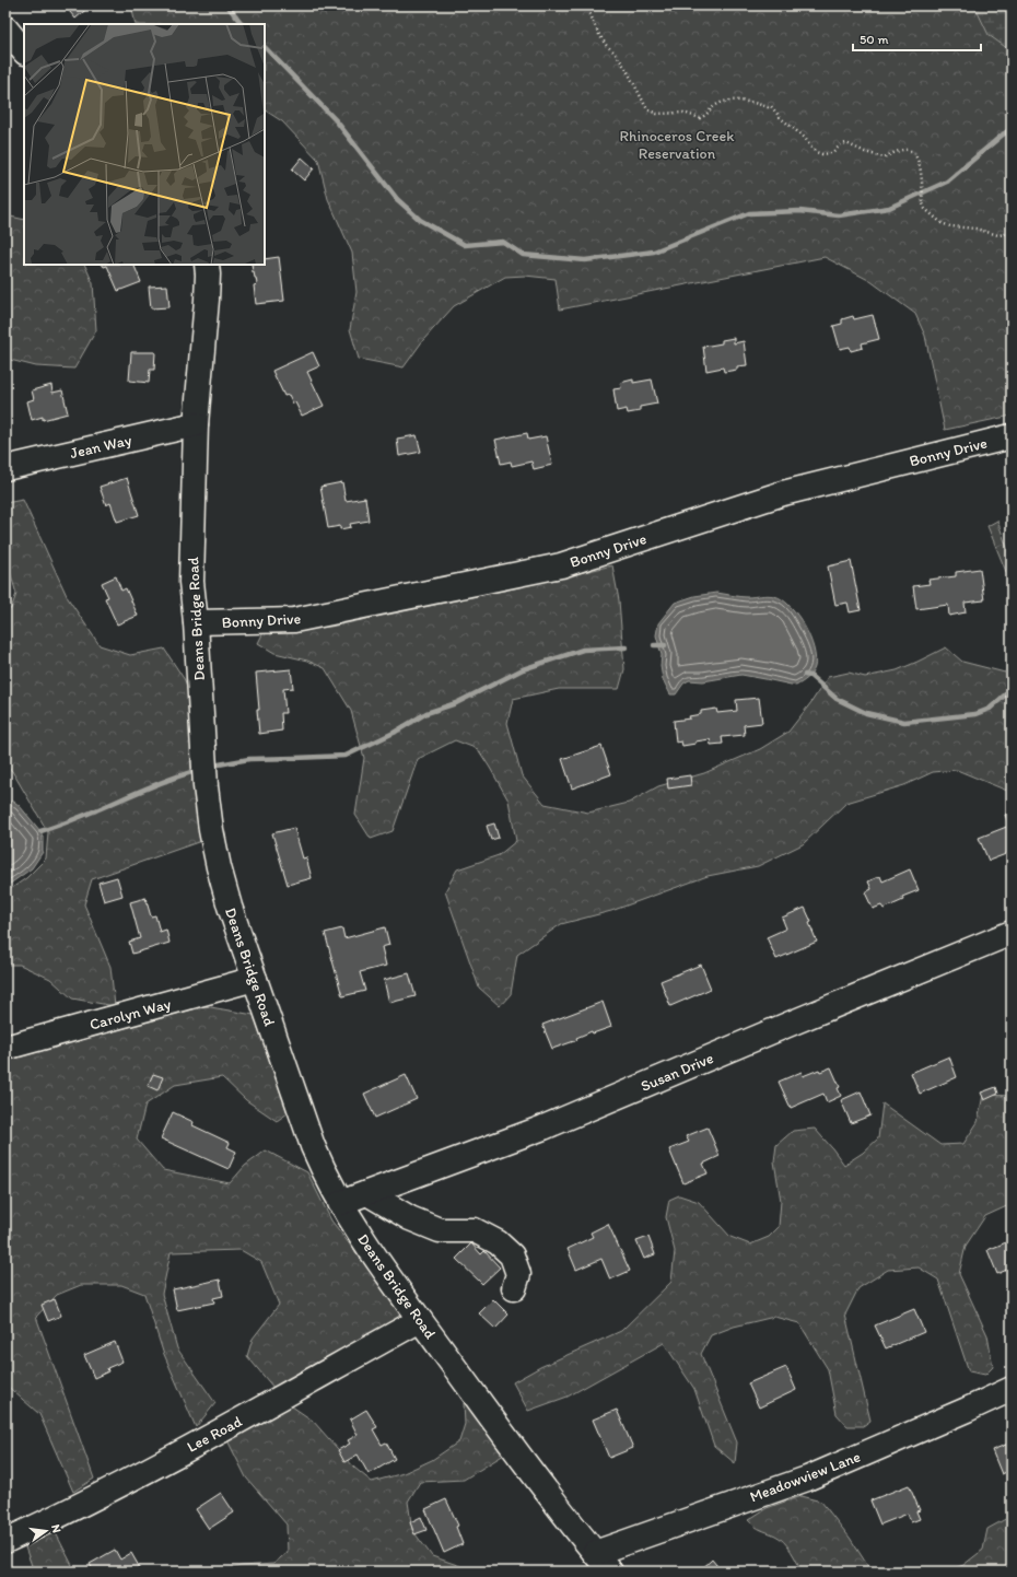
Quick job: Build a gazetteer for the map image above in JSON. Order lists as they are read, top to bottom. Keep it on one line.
{"streets":{"street":["Jean Way","Bonny Drive","Deans Bridge Road","Carolyn Way","Susan Drive","Lee Road","Meadowview Lane"]},"crossings":[["Jean Way","Deans Bridge Road"],["Bonny Drive","Deans Bridge Road"],["Deans Bridge Road","Carolyn Way"],["Deans Bridge Road","Susan Drive"],["Deans Bridge Road","Lee Road"],["Deans Bridge Road","Meadowview Lane"]],"parks":["Rhinoceros Creek Reservation"],"scale_bar":"50 m","north":"right"}
